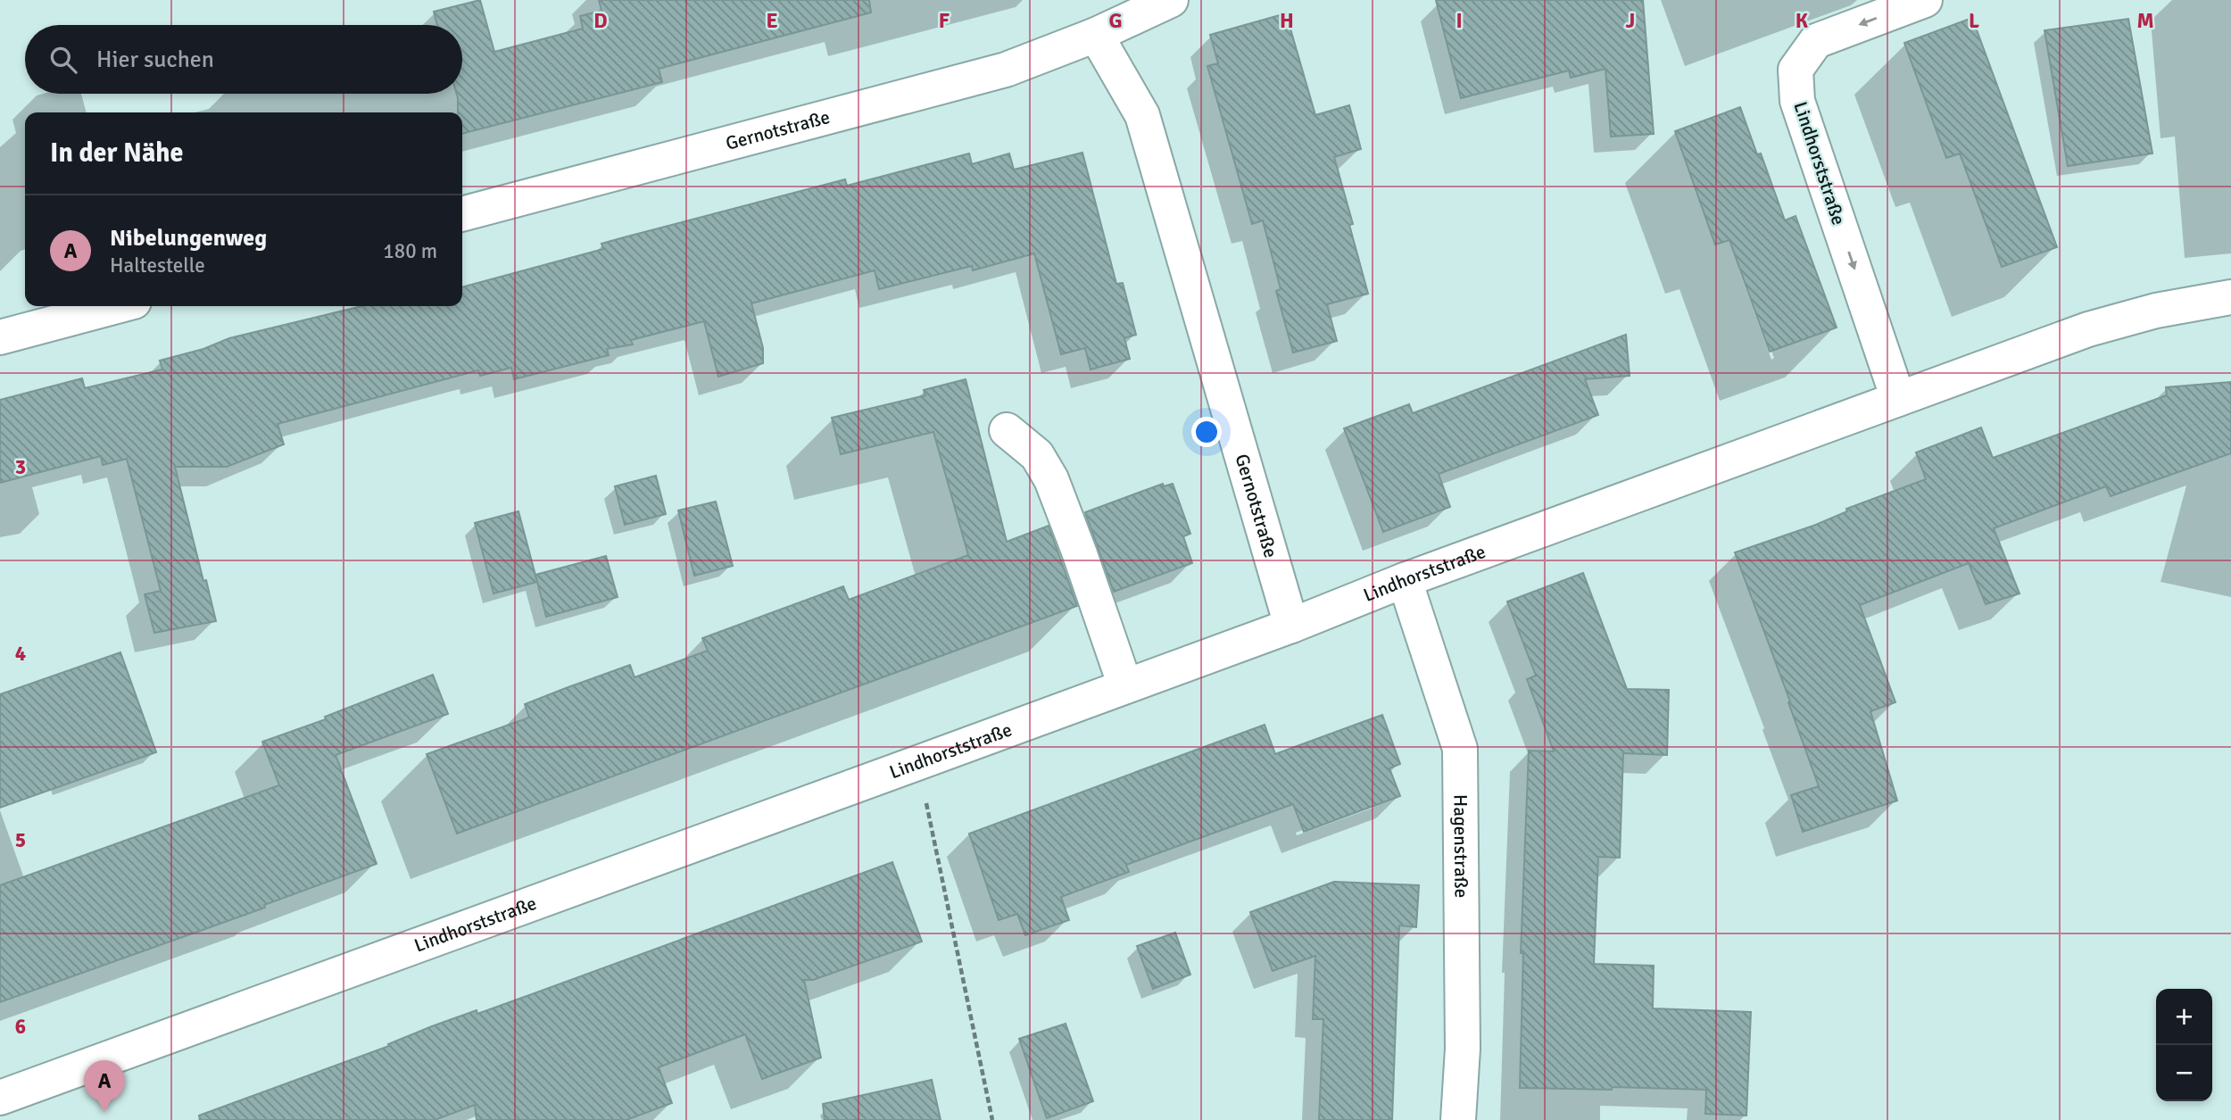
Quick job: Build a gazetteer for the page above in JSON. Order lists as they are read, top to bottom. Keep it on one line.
{"streets":{"street":["Gernotstraße","Lindhorststraße","Hagenstraße"]},"crossings":[["Gernotstraße","Lindhorststraße"],["Lindhorststraße","Hagenstraße"]],"page":{"search":"Hier suchen","heading":"In der Nähe","list":[{"mark":"A","name":"Nibelungenweg","note":"Haltestelle","value":"180 m"}],"map_buttons":["+","−"],"pins":"A"},"grid":{"columns":["D","E","F","G","H","I","J","K","L","M"],"rows":["3","4","5","6"]}}
